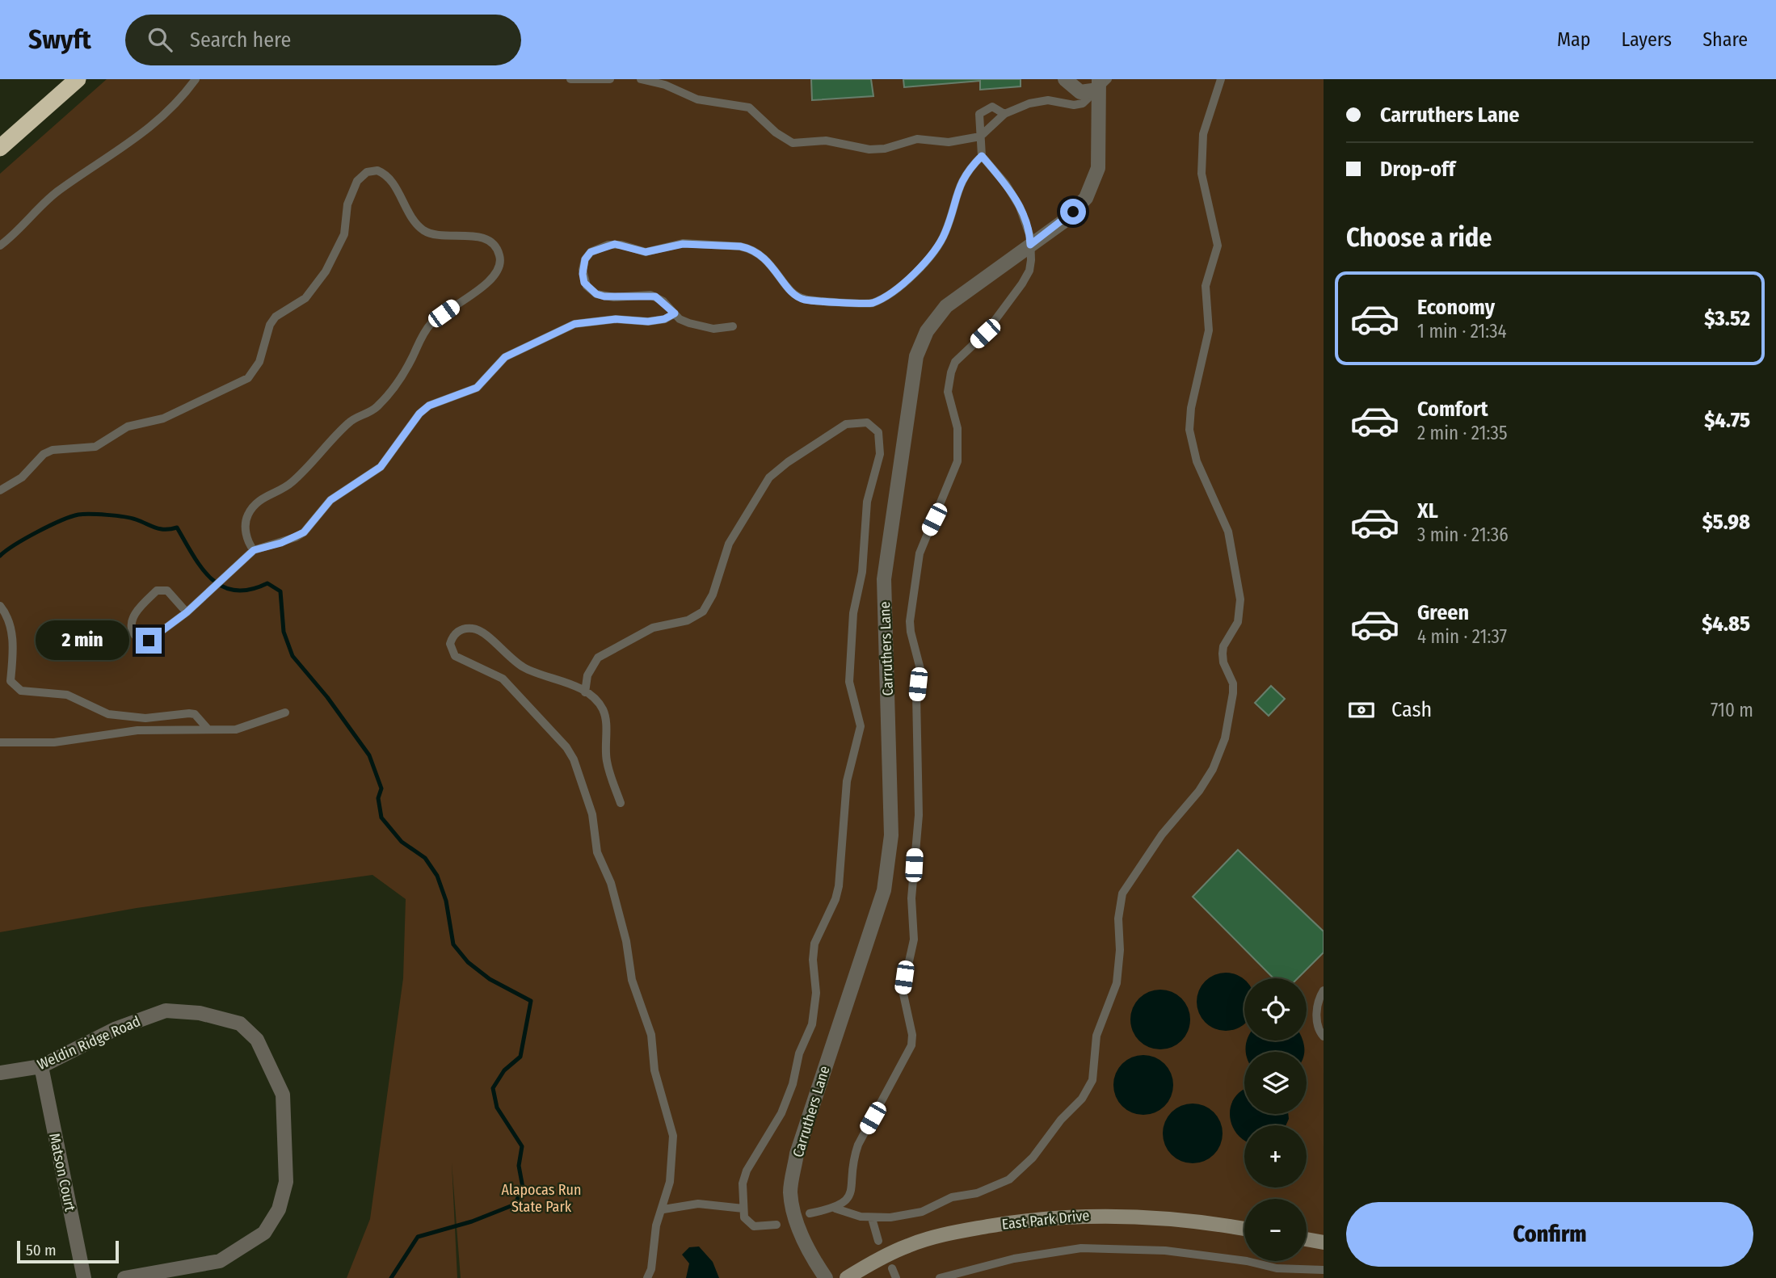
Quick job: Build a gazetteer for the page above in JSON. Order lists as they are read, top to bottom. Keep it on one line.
{"streets":{"street":["Carruthers Lane","Weldin Ridge Road","Matson Court","East Park Drive"]},"crossings":[["Weldin Ridge Road","Matson Court"]],"parks":["Alapocas Run State Park"],"scale_bar":"50 m","page":{"header":"Swyft","search":"Search here","nav":["Map","Layers","Share"],"banner":["Carruthers Lane","Drop-off"],"heading":"Choose a ride","list":[{"name":"Economy","note":"1 min · 21:34","value":"$3.52"},{"name":"Comfort","note":"2 min · 21:35","value":"$4.75"},{"name":"XL","note":"3 min · 21:36","value":"$5.98"},{"name":"Green","note":"4 min · 21:37","value":"$4.85"}],"bubble":"2 min","pay":["Cash","710 m"],"map_buttons":["+","−"],"buttons":"Confirm","scale":"50 m"}}
